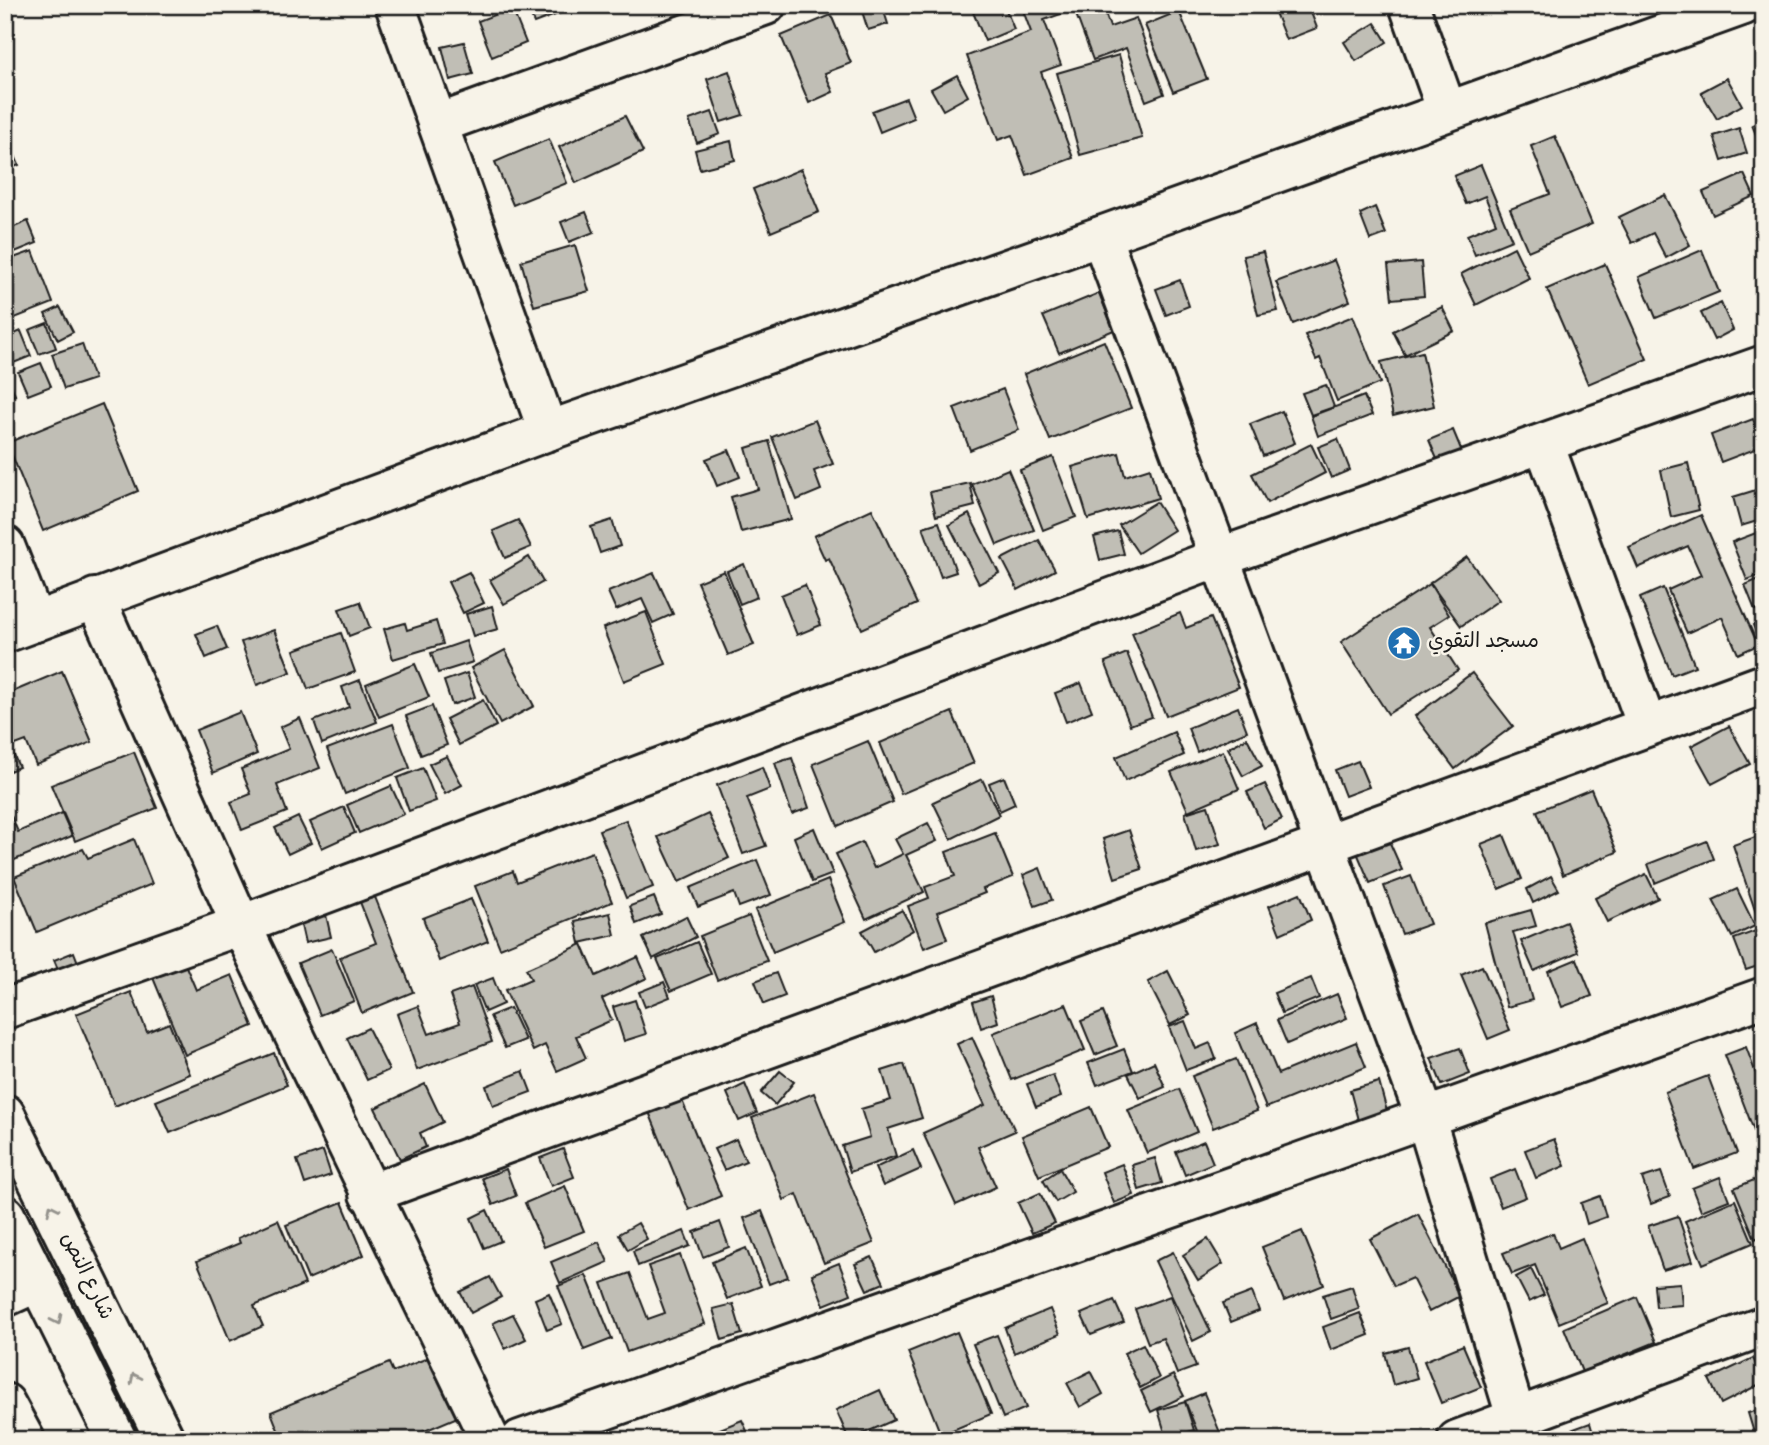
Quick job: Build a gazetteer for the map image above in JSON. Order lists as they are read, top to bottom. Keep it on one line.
{"streets":{"street":["شارع النص"]},"places":{"temple":["مسجد التقوي"]}}
